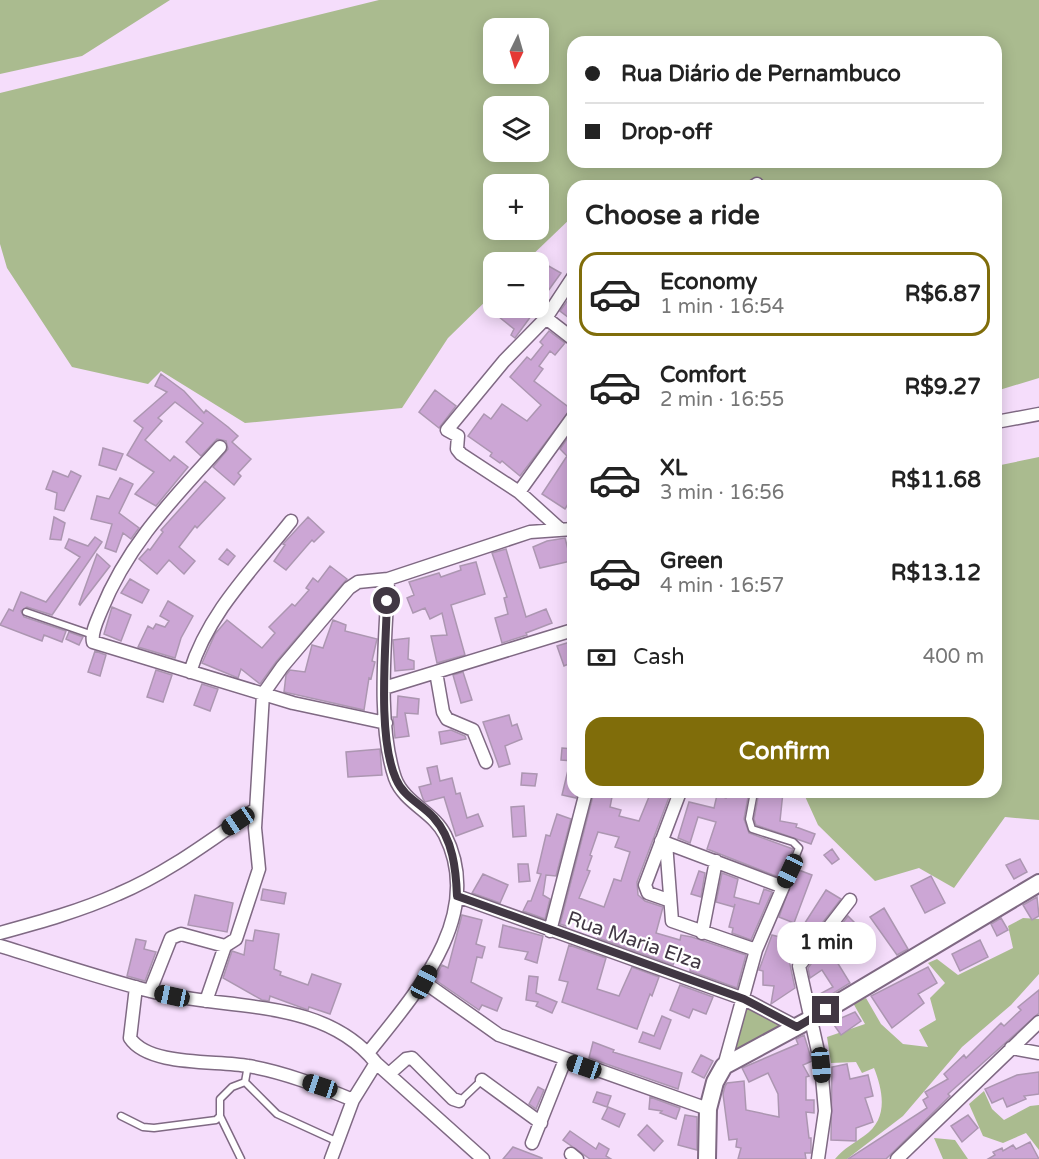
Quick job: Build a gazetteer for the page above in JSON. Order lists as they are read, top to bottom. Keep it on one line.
{"streets":{"street":["Rua Maria Elza"]},"north":"bottom","page":{"map_buttons":["+","−"],"banner":["Rua Diário de Pernambuco","Drop-off"],"heading":"Choose a ride","list":[{"name":"Economy","note":"1 min · 16:54","value":"R$6.87"},{"name":"Comfort","note":"2 min · 16:55","value":"R$9.27"},{"name":"XL","note":"3 min · 16:56","value":"R$11.68"},{"name":"Green","note":"4 min · 16:57","value":"R$13.12"}],"pay":["Cash","400 m"],"buttons":"Confirm","bubble":"1 min"}}
